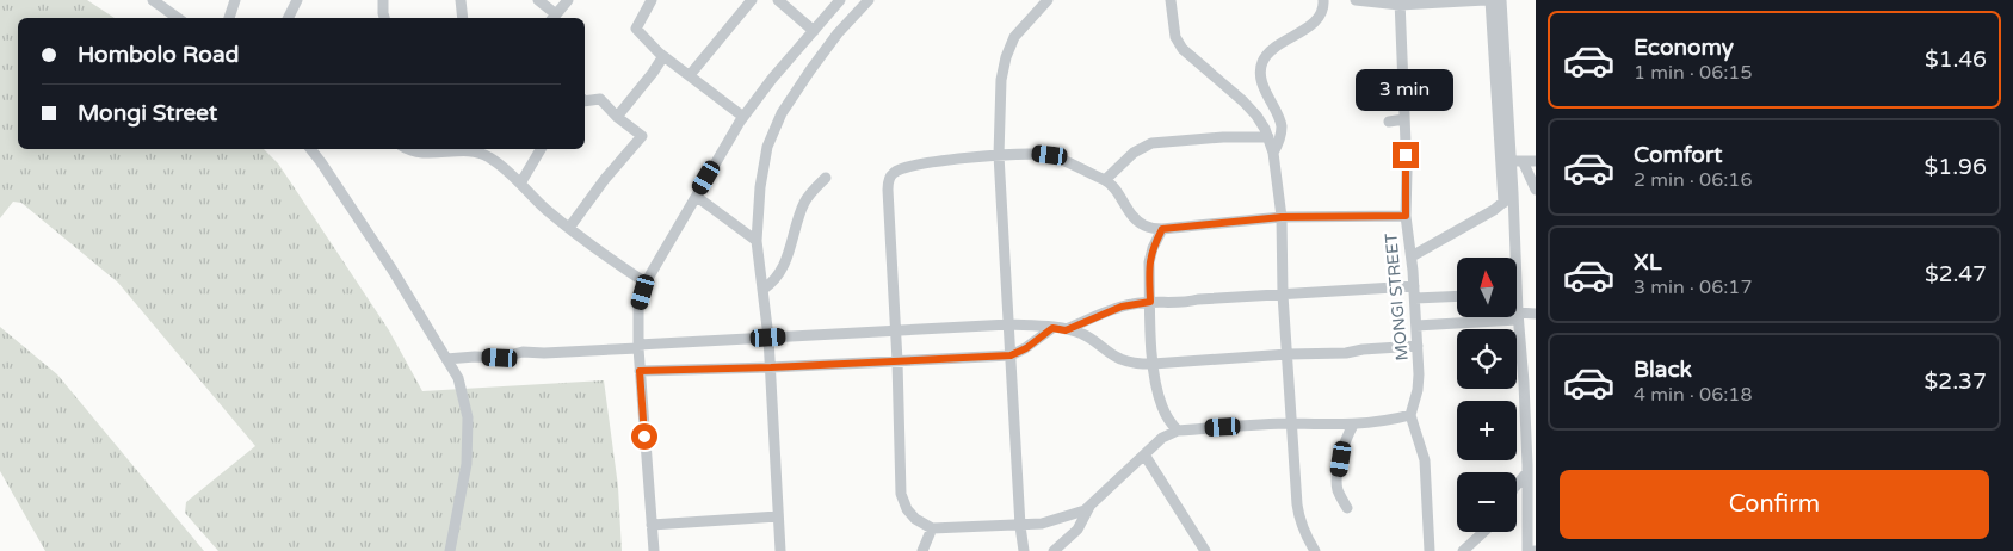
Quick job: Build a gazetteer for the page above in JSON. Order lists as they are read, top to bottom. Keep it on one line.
{"streets":{"street":["MONGI STREET"]},"north":"top","page":{"list":[{"name":"Economy","note":"1 min · 06:15","value":"$1.46"},{"name":"Comfort","note":"2 min · 06:16","value":"$1.96"},{"name":"XL","note":"3 min · 06:17","value":"$2.47"},{"name":"Black","note":"4 min · 06:18","value":"$2.37"}],"banner":["Hombolo Road","Mongi Street"],"bubble":"3 min","map_buttons":["+","−"],"buttons":"Confirm"}}
